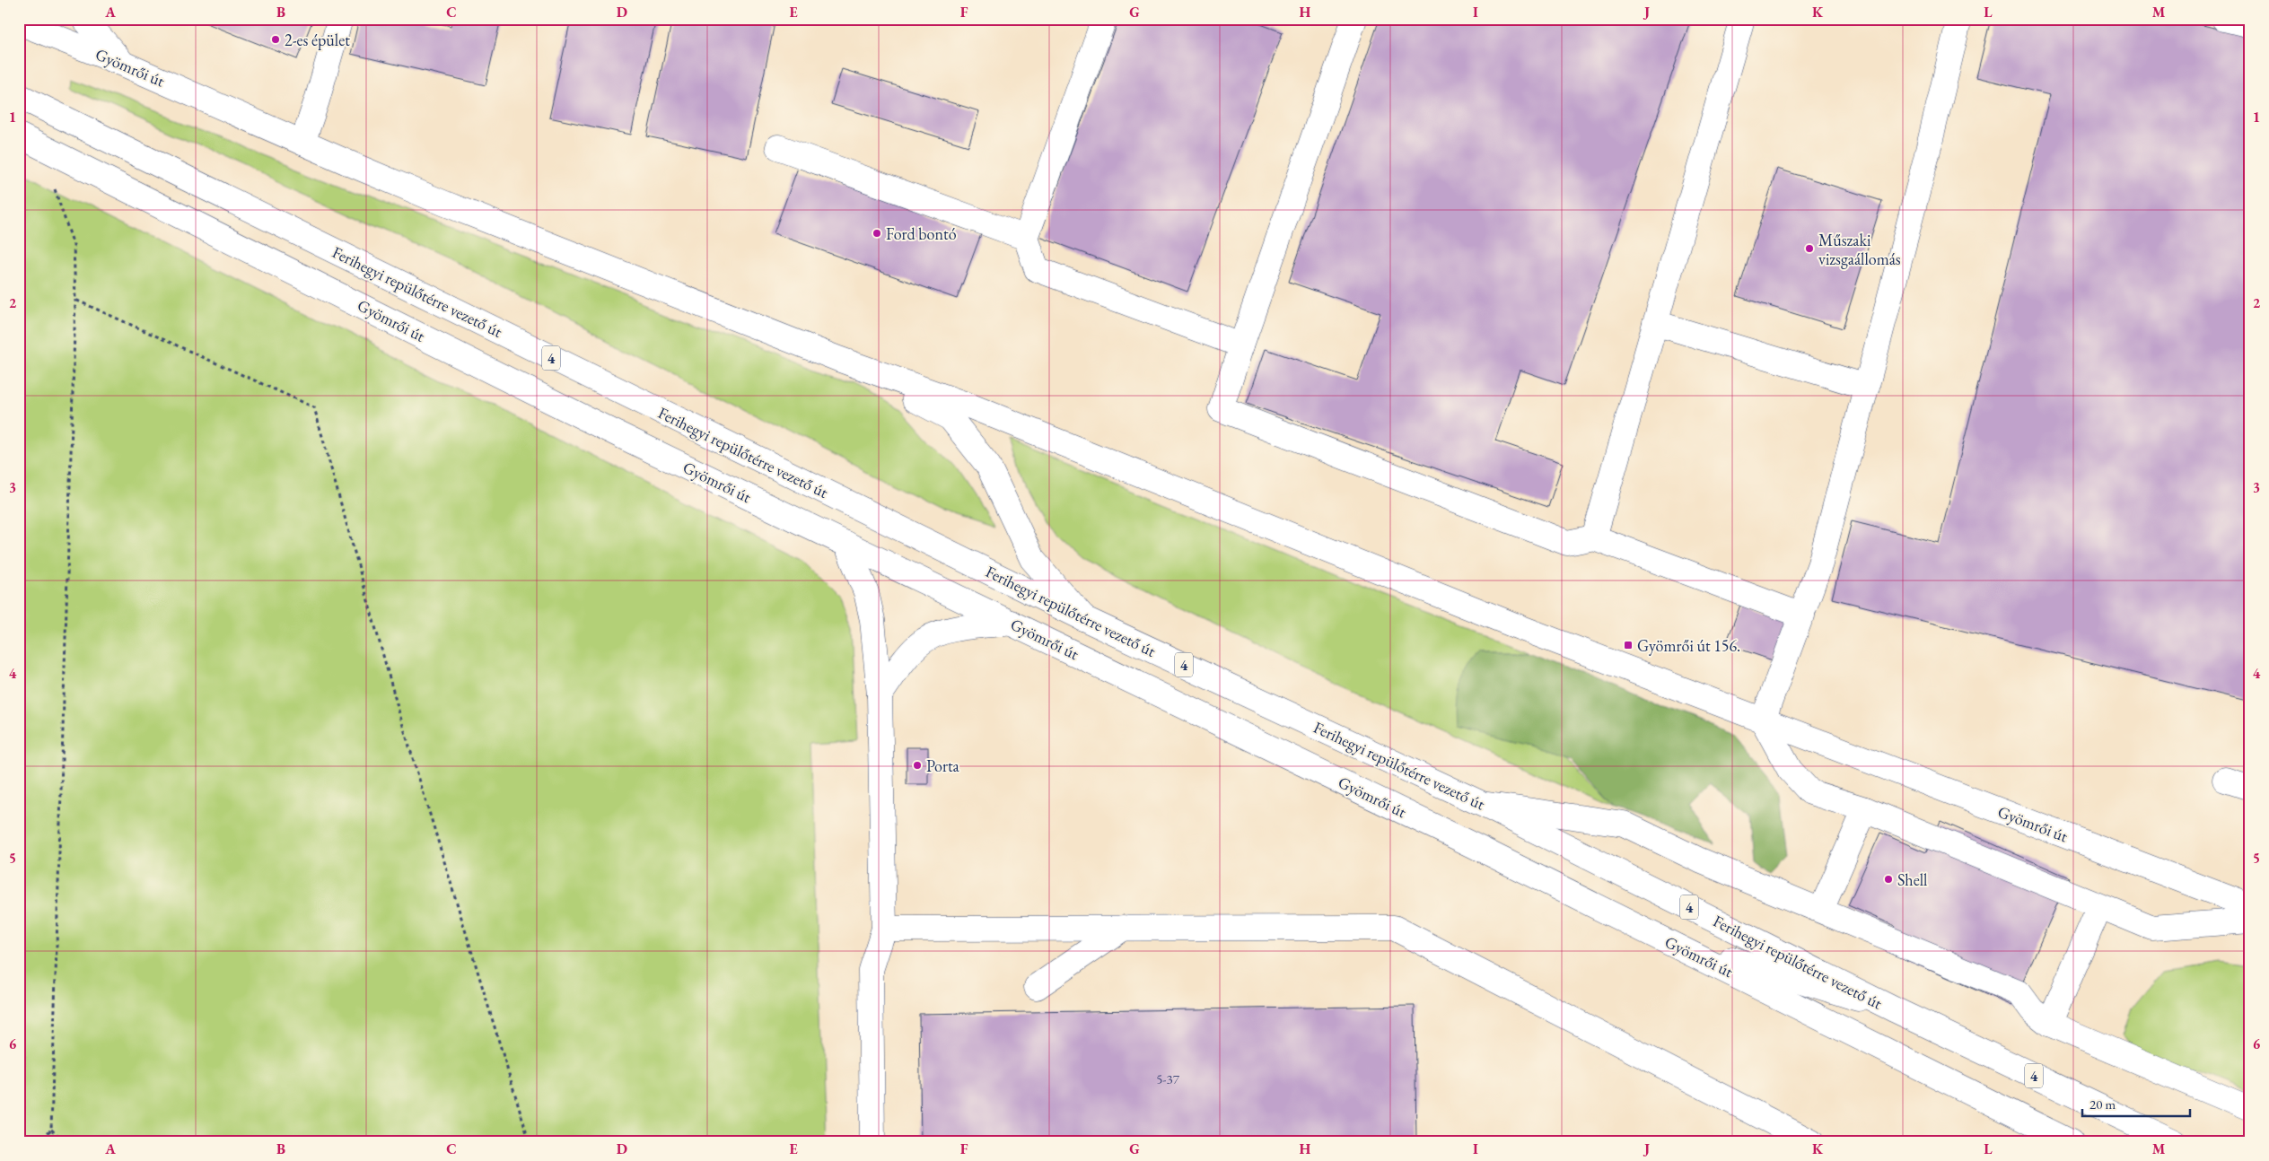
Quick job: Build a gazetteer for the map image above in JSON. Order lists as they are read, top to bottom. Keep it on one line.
{"streets":{"street":["Gyömrői út","Ferihegyi repülőtérre vezető út","4"]},"crossings":[["Gyömrői út","Ferihegyi repülőtérre vezető út"]],"places":{"other":["2-es épület","Ford bontó","Műszaki vizsgaállomás","Porta","Shell"],"transit":["Gyömrői út 156."]},"house_numbers":["5-37"],"scale_bar":"20 m","grid":{"columns":["A","B","C","D","E","F","G","H","I","J","K","L","M"],"rows":["1","2","3","4","5","6"]}}
